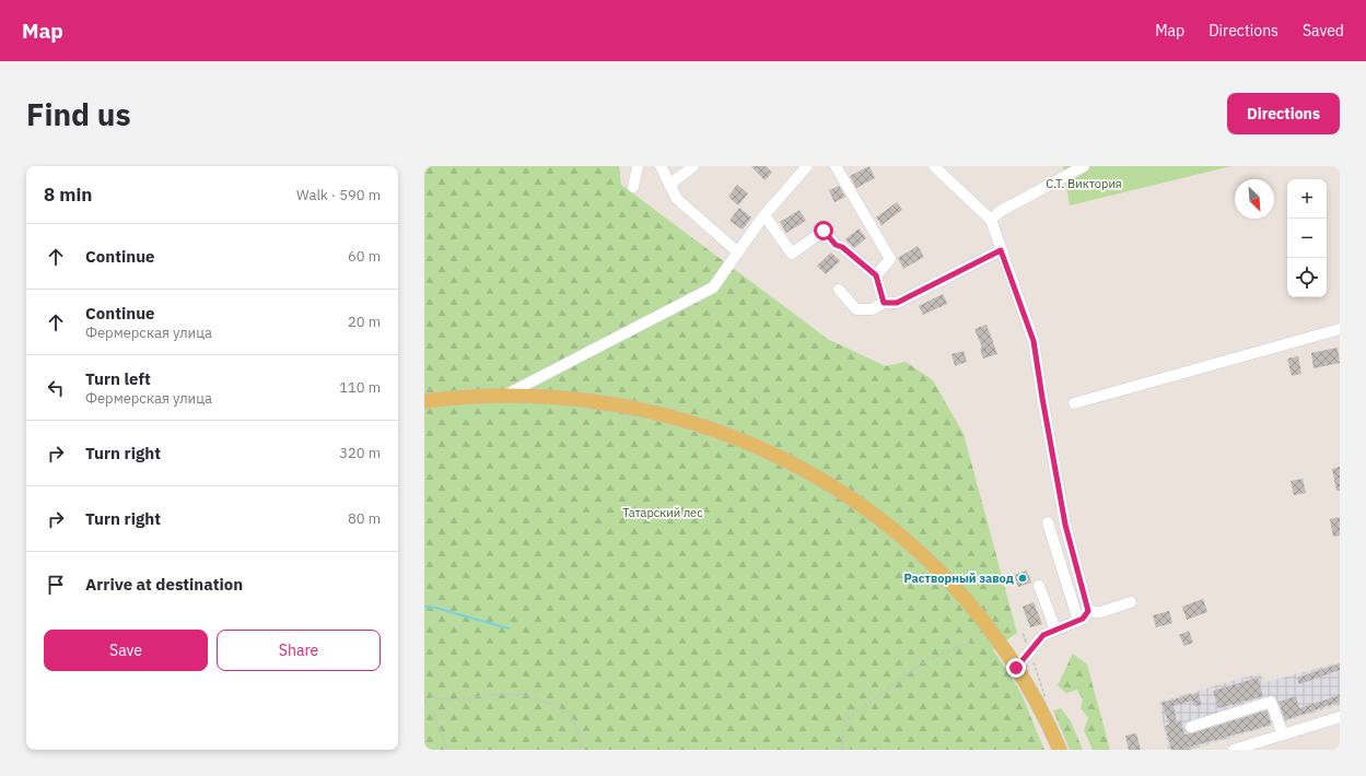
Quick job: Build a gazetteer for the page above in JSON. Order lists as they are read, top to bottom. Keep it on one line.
{"parks":["С.Т. Виктория","Татарский лес"],"places":["Растворный завод"],"north":"bottom right","page":{"header":"Map","nav":["Map","Directions","Saved"],"buttons":["Directions",["Save","Share"]],"title":"Find us","heading":["8 min","Walk · 590 m"],"map_buttons":["+","−"],"list":[["Continue","60 m"],["Continue","Фермерская улица","20 m"],["Turn left","Фермерская улица","110 m"],["Turn right","320 m"],["Turn right","80 m"],"Arrive at destination"]}}
